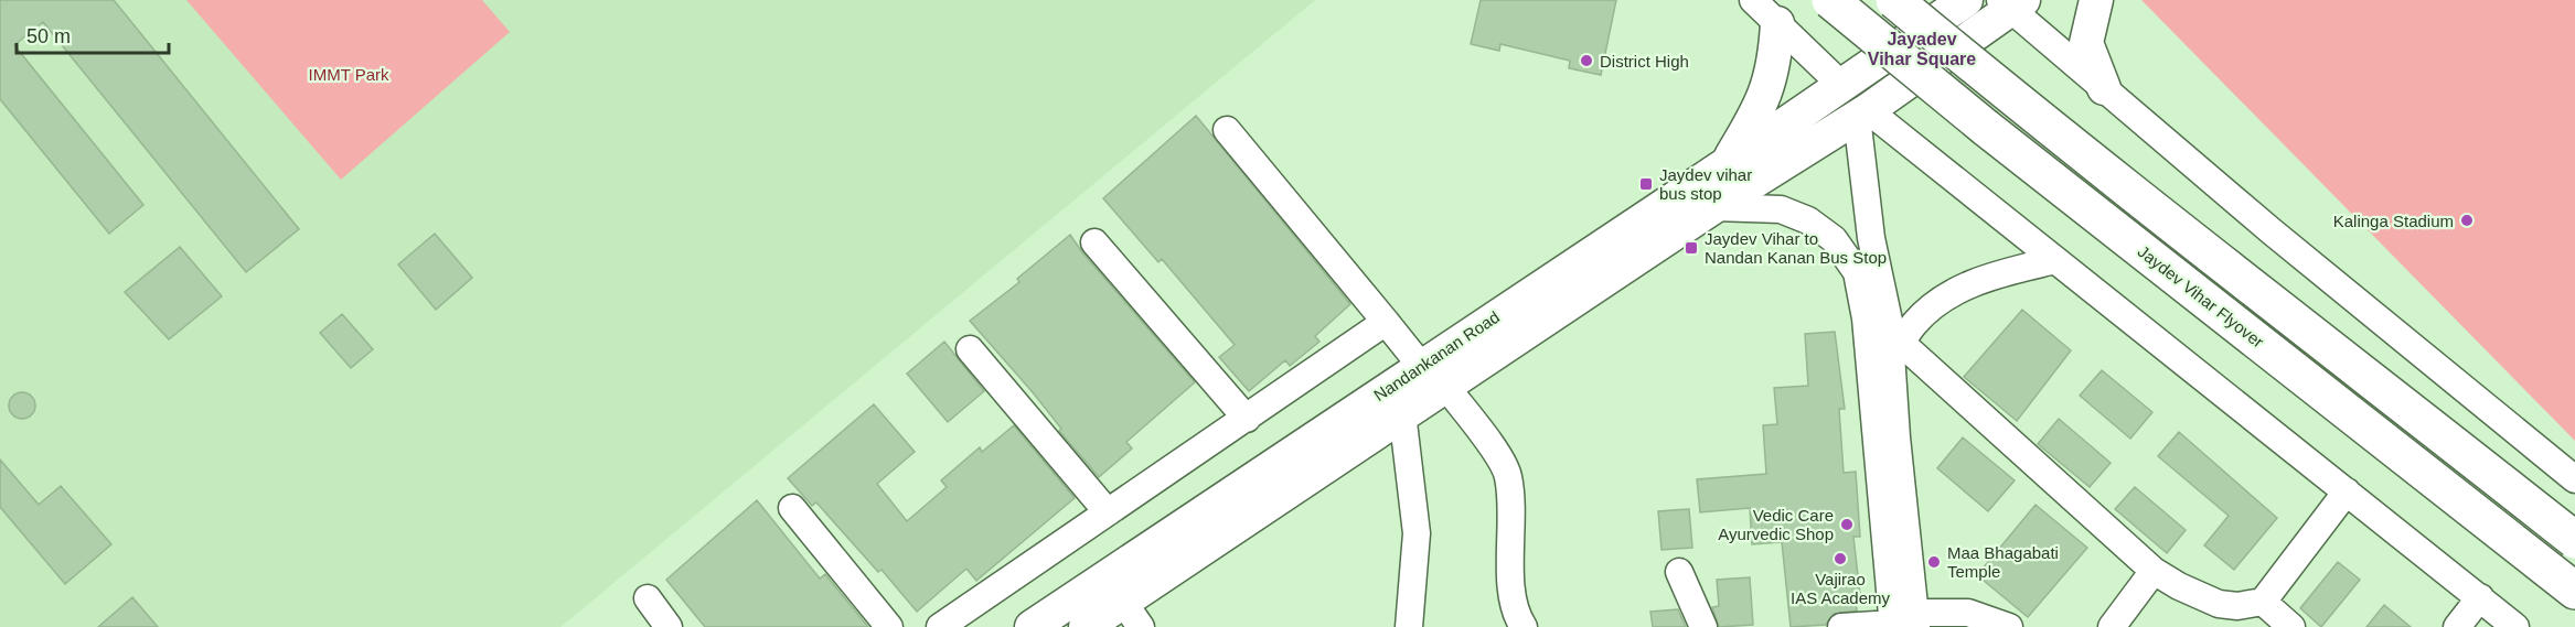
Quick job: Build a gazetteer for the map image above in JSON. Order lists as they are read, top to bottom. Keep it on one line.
{"streets":{"highway":["Jaydev Vihar Flyover"],"main road":["Nandankanan Road"]},"districts":["Jayadev Vihar Square"],"parks":["IMMT Park"],"places":{"other":["District High","Kalinga Stadium","Vedic Care Ayurvedic Shop","Vajirao IAS Academy","Maa Bhagabati Temple"],"transit":["Jaydev vihar bus stop","Jaydev Vihar to Nandan Kanan Bus Stop"]},"scale_bar":"50 m"}
